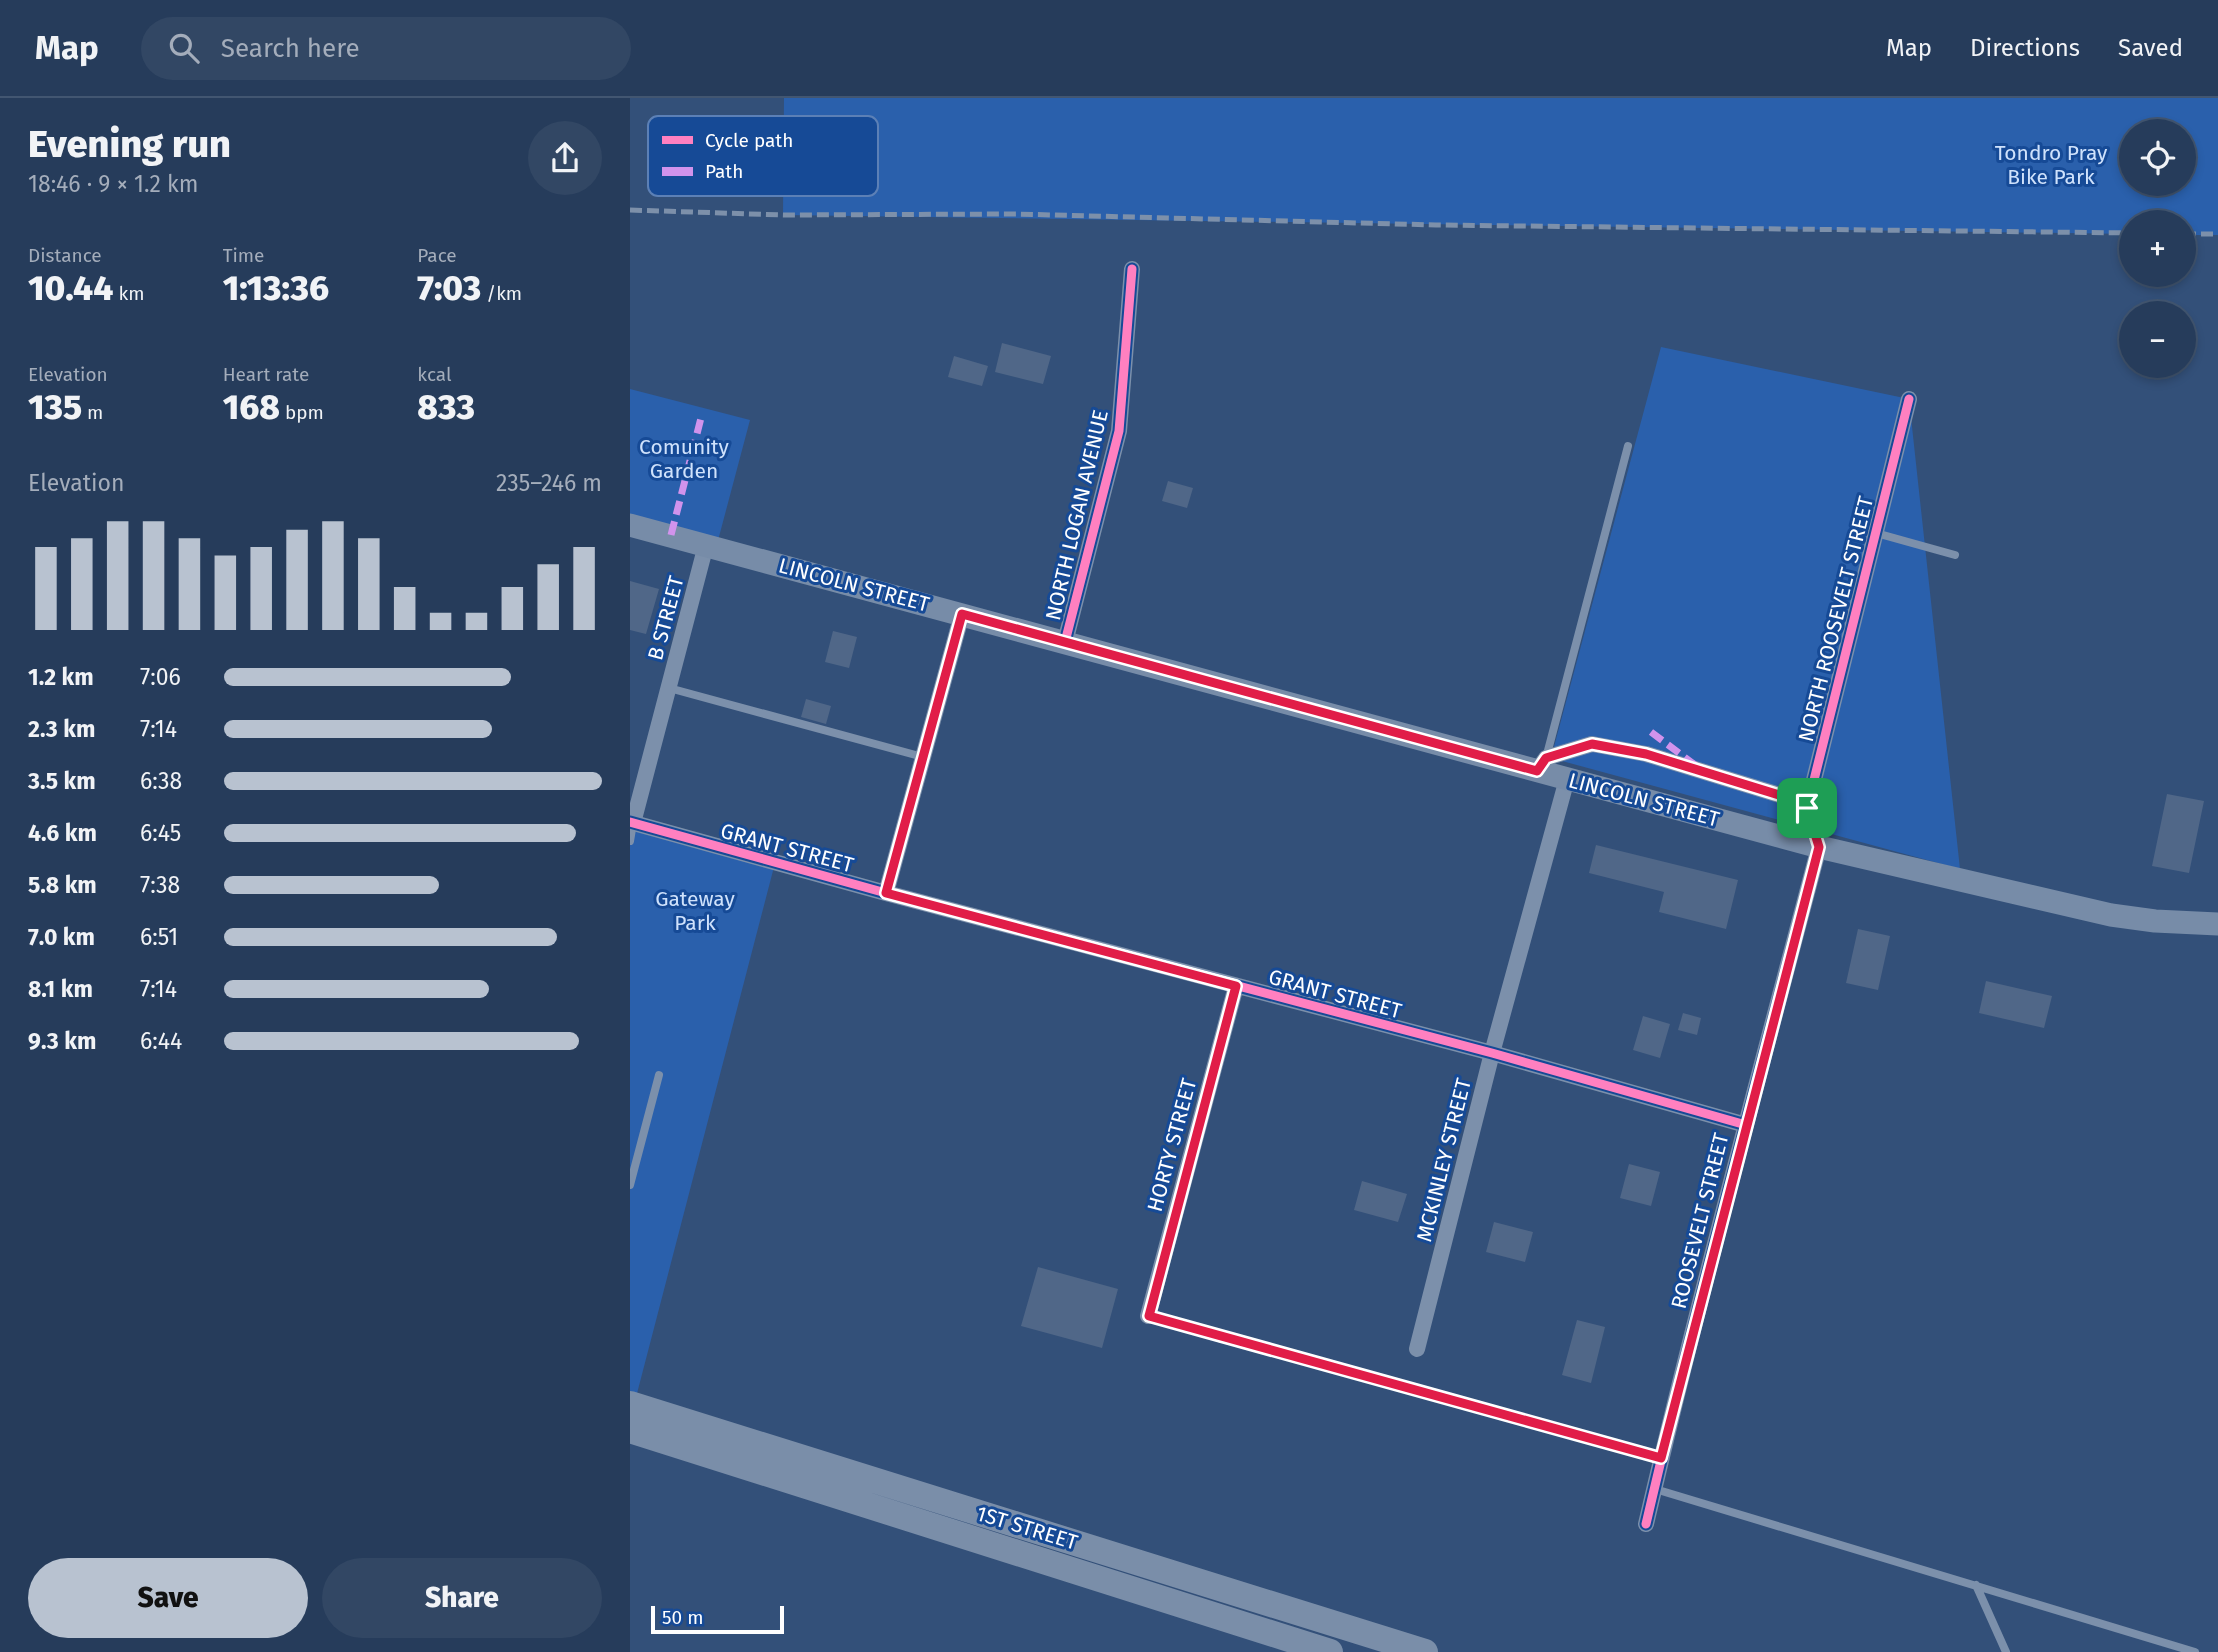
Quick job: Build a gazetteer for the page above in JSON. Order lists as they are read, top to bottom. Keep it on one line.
{"streets":{"main road":["LINCOLN STREET","1ST STREET"],"street":["NORTH LOGAN AVENUE","B STREET","NORTH ROOSEVELT STREET","GRANT STREET","HORTY STREET","MCKINLEY STREET","ROOSEVELT STREET"]},"crossings":[["NORTH LOGAN AVENUE","LINCOLN STREET"],["LINCOLN STREET","B STREET"],["LINCOLN STREET","MCKINLEY STREET"],["LINCOLN STREET","ROOSEVELT STREET"],["B STREET","GRANT STREET"],["GRANT STREET","HORTY STREET"],["GRANT STREET","MCKINLEY STREET"],["GRANT STREET","ROOSEVELT STREET"]],"parks":["Tondro Pray Bike Park","Comunity Garden","Gateway Park"],"legend":["Cycle path","Path"],"scale_bar":"50 m","page":{"header":"Map","search":"Search here","nav":["Map","Directions","Saved"],"heading":["Evening run","18:46 · 9 × 1.2 km"],"map_buttons":["+","−"],"stats":[["Distance","10.44 km"],["Time","1:13:36"],["Pace","7:03 /km"],["Elevation","135 m"],["Heart rate","168 bpm"],["kcal","833"]],"chart":["Elevation","235–246 m"],"list":[{"name":"1.2 km","note":"7:06"},{"name":"2.3 km","note":"7:14"},{"name":"3.5 km","note":"6:38"},{"name":"4.6 km","note":"6:45"},{"name":"5.8 km","note":"7:38"},{"name":"7.0 km","note":"6:51"},{"name":"8.1 km","note":"7:14"},{"name":"9.3 km","note":"6:44"}],"buttons":["Save","Share"],"scale":"50 m"}}
